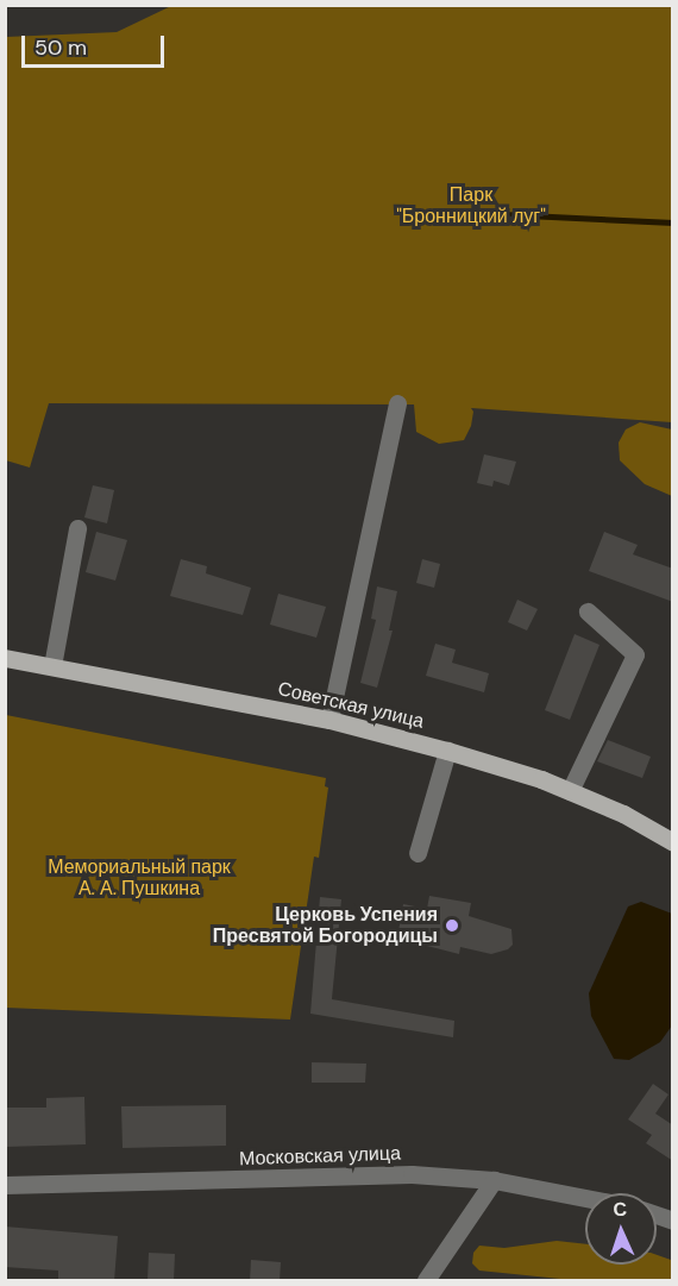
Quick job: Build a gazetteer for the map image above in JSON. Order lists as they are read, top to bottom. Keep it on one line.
{"streets":{"main road":["Советская улица"],"street":["Московская улица"]},"parks":["Парк \"Бронницкий луг\"","Мемориальный парк А. А. Пушкина"],"places":["Церковь Успения Пресвятой Богородицы"],"scale_bar":"50 m","north":"top"}
